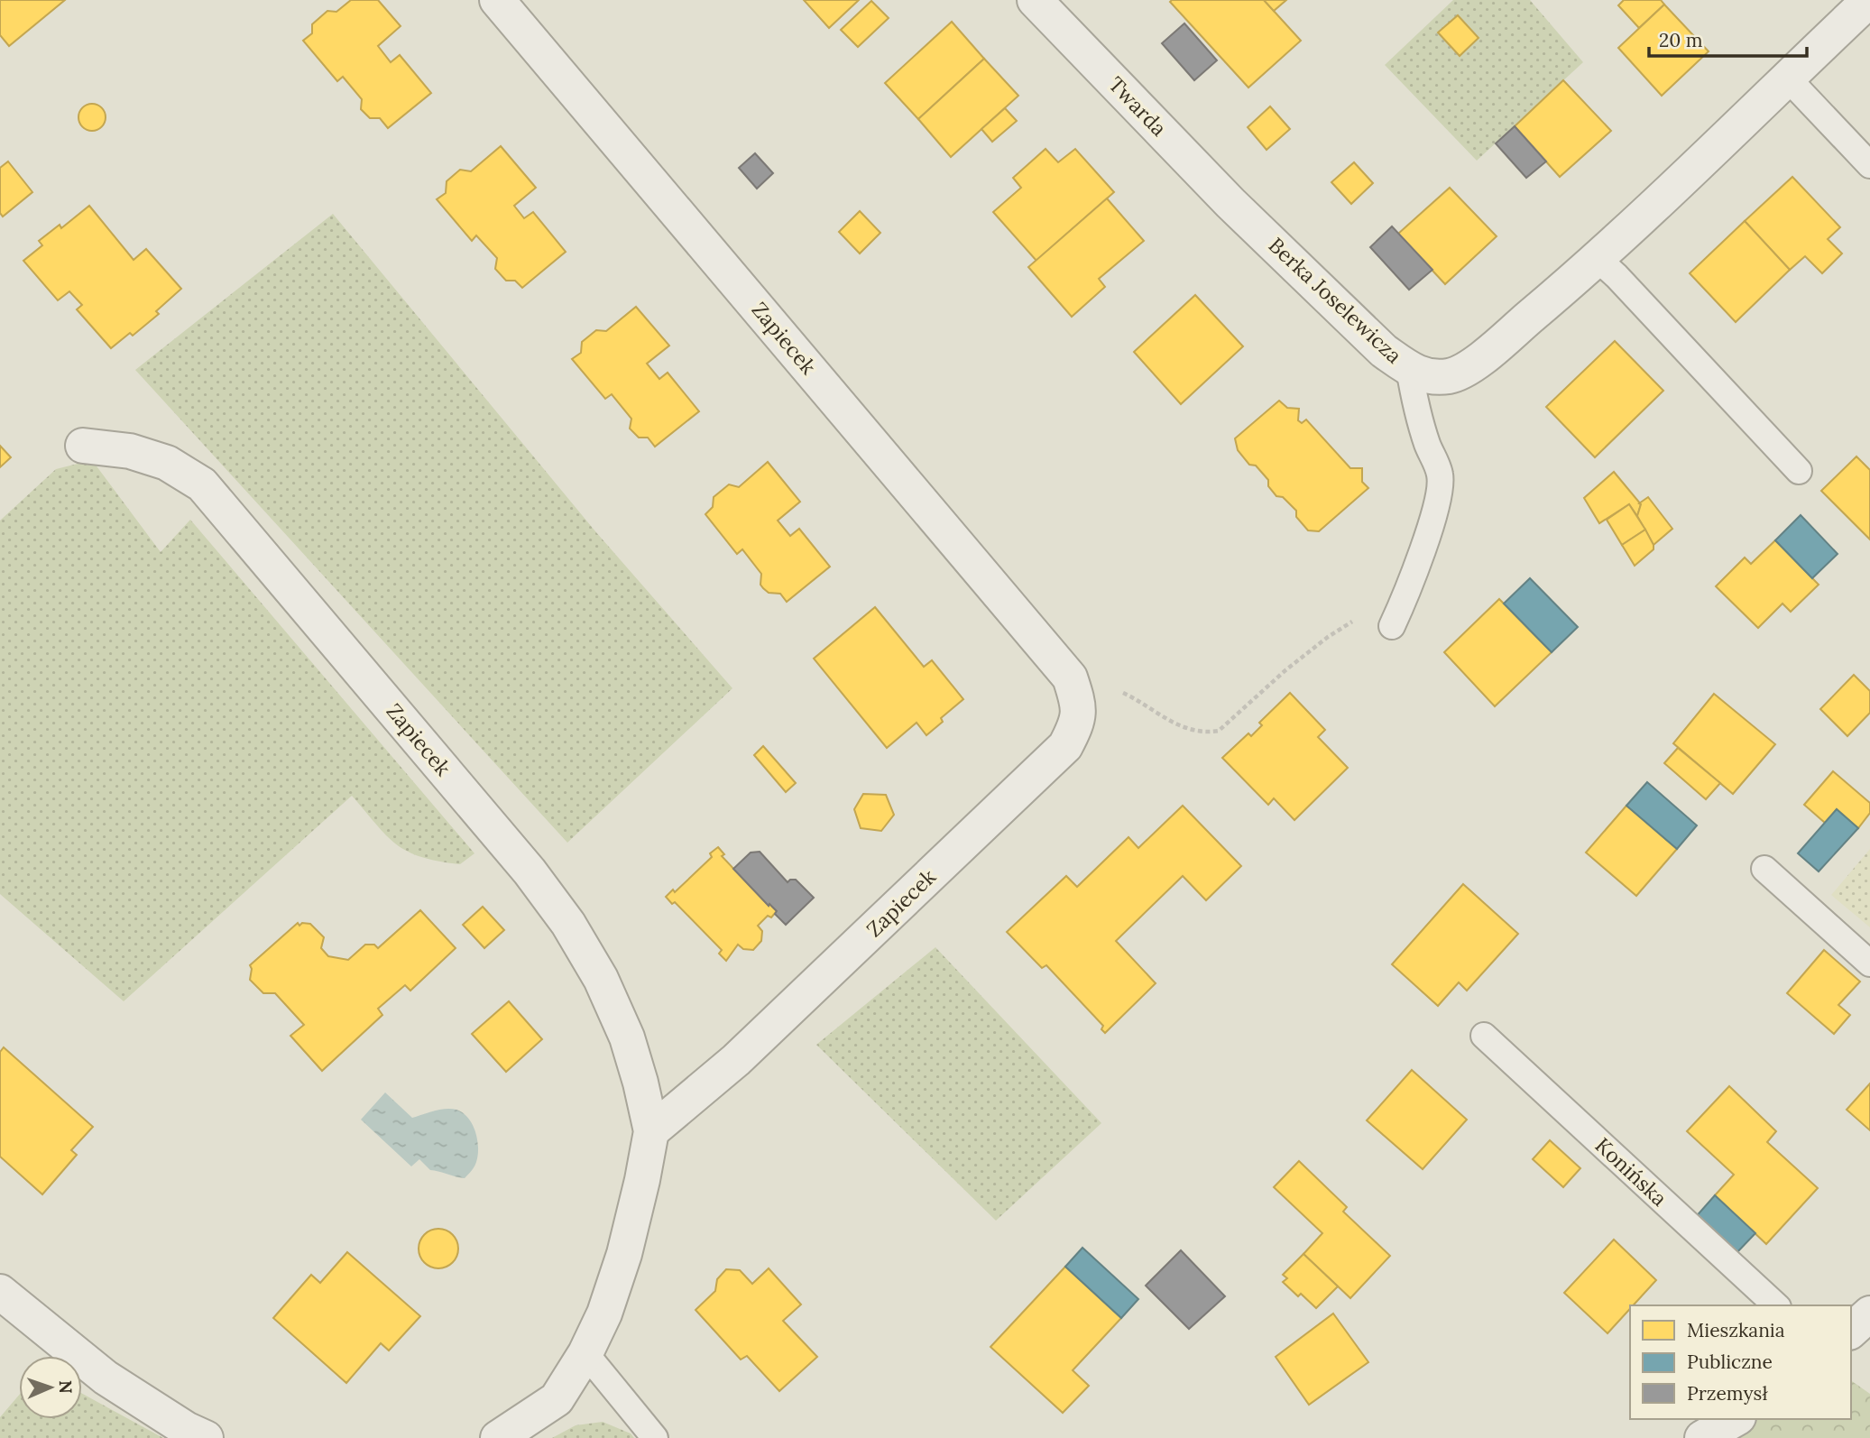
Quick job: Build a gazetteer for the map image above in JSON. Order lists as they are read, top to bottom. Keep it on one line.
{"streets":{"street":["Twarda","Berka Joselewicza","Zapiecek"],"lane":["Konińska"]},"crossings":[["Twarda","Berka Joselewicza"]],"legend":["Mieszkania","Publiczne","Przemysł"],"scale_bar":"20 m","north":"right"}
